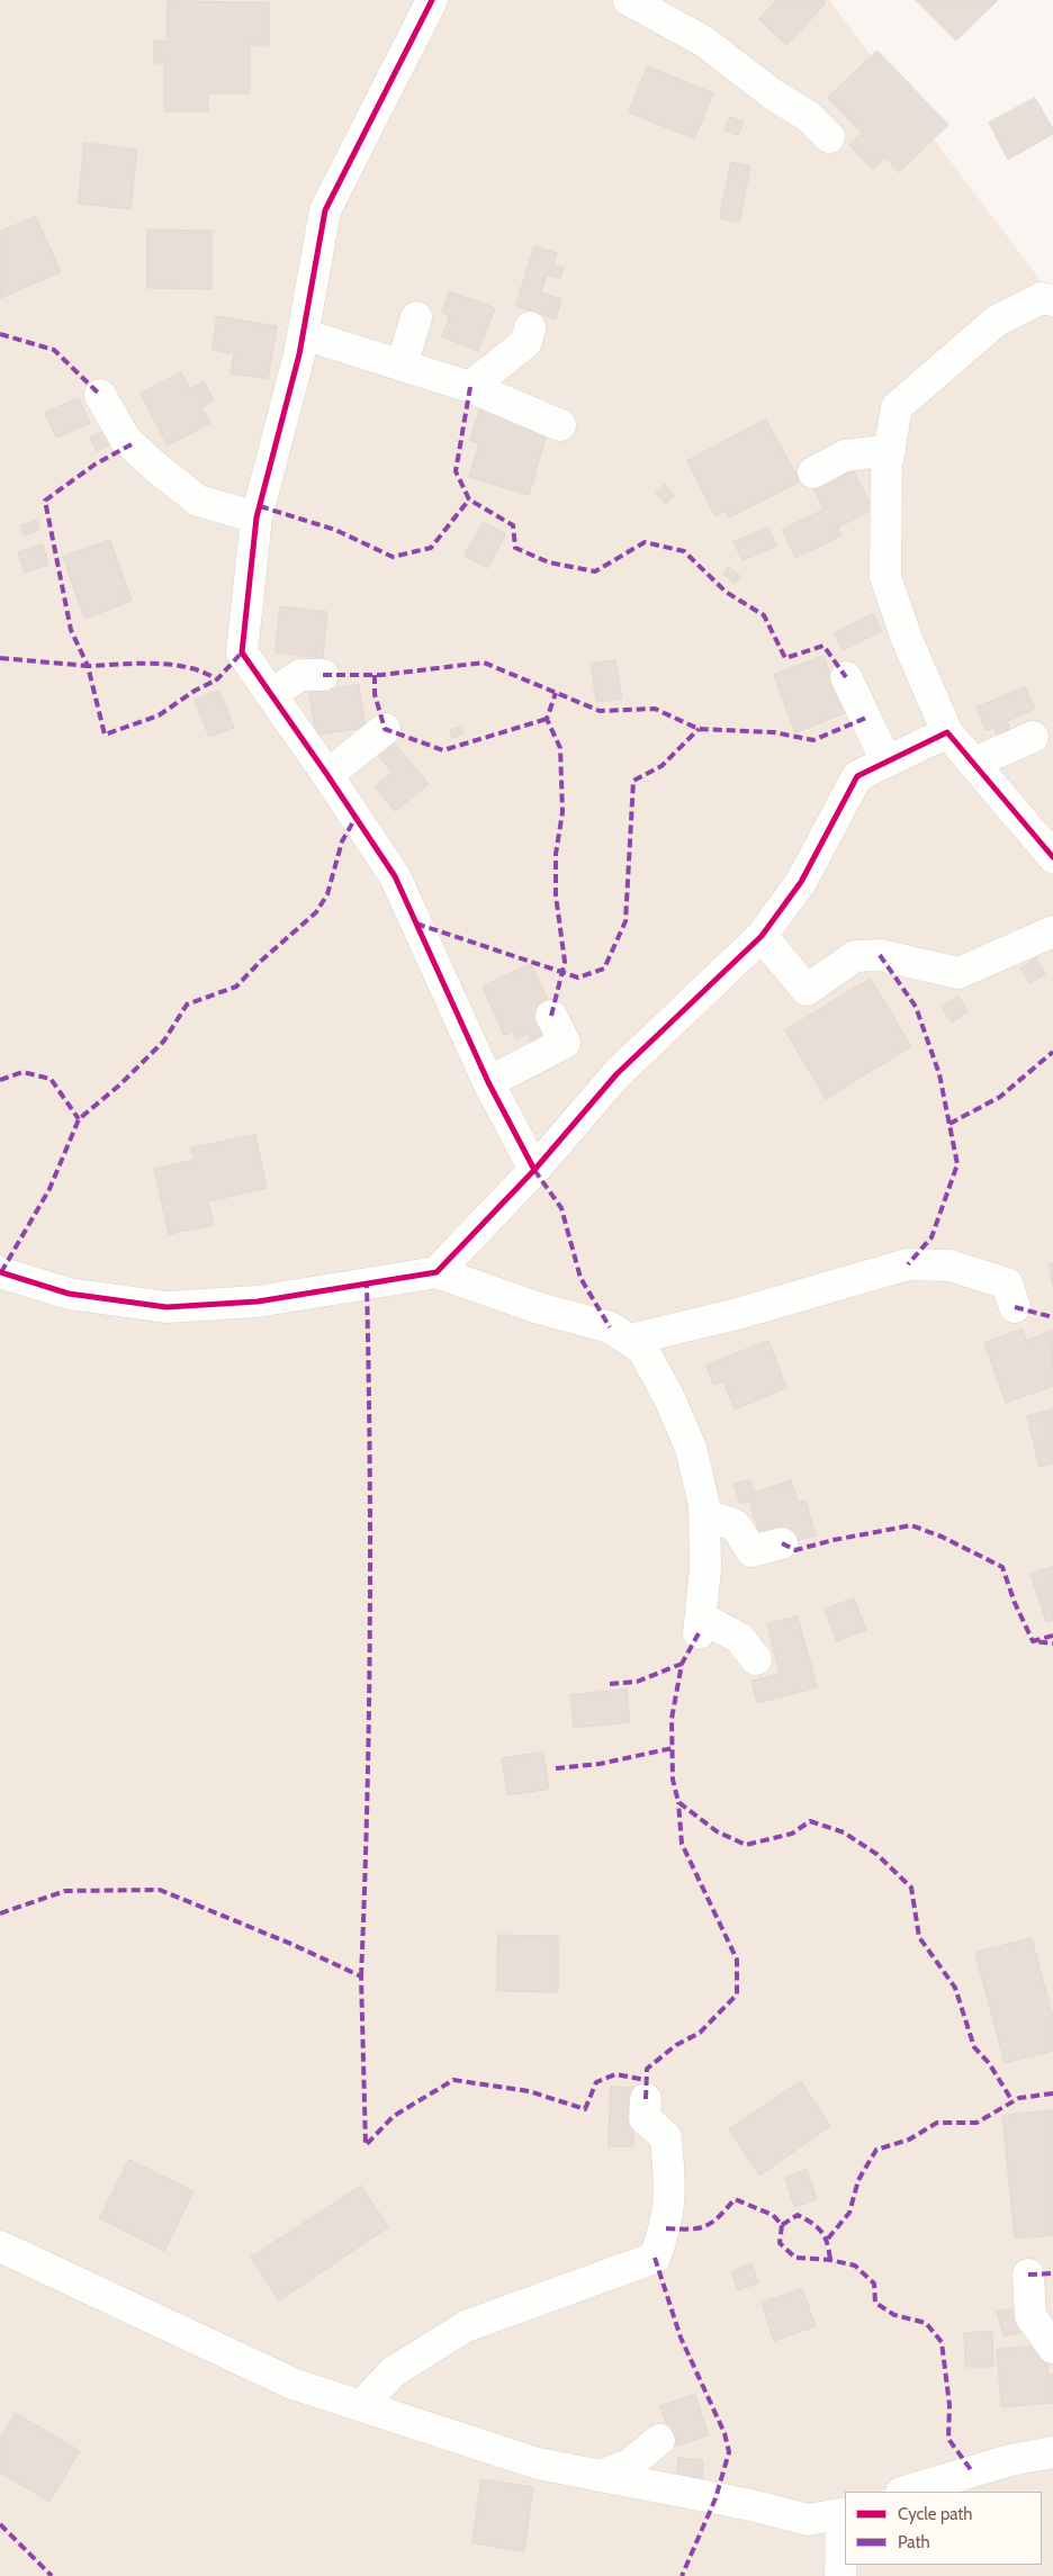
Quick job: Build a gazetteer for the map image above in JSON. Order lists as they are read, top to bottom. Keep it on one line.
{"legend":["Cycle path","Path"]}
